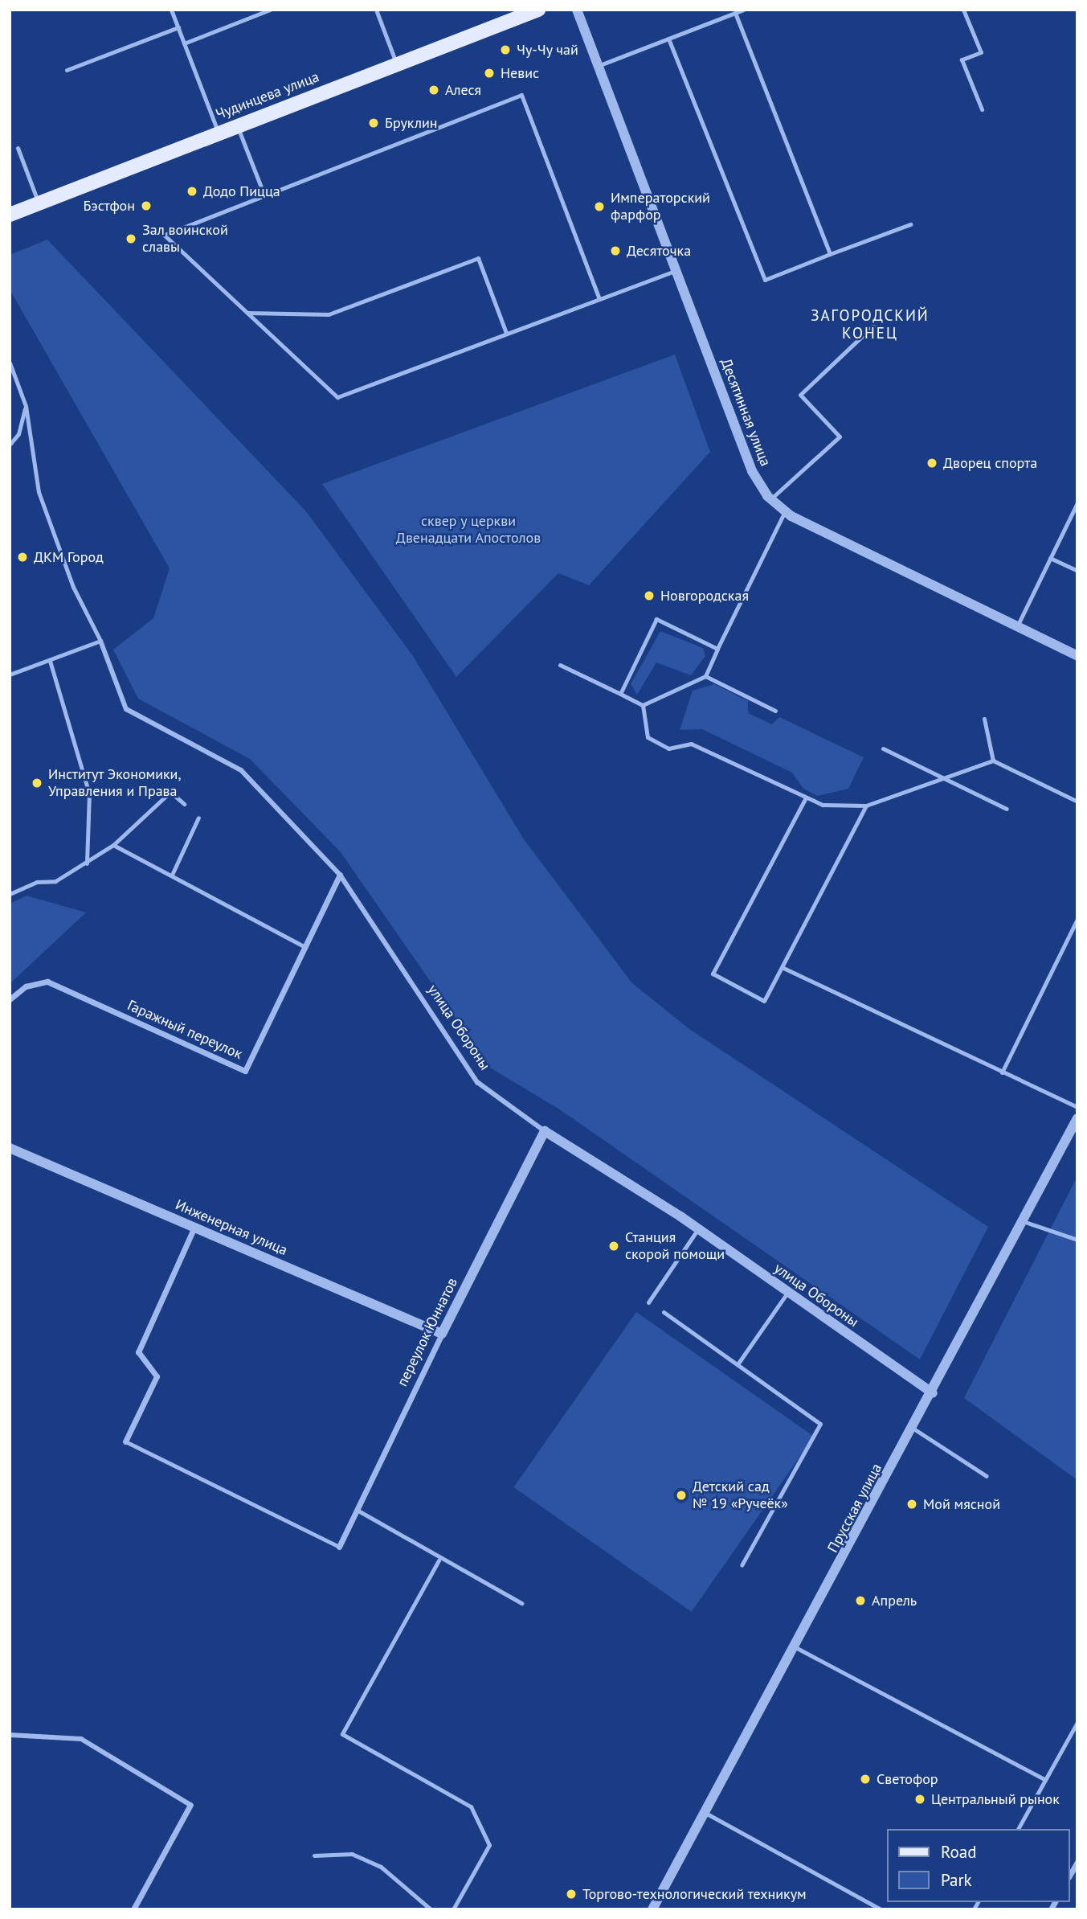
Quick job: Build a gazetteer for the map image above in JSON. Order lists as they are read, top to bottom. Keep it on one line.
{"streets":{"main road":["Чудинцева улица"],"street":["Десятинная улица","улица Обороны","Гаражный переулок","Инженерная улица","переулок Юннатов","Прусская улица"]},"crossings":[["улица Обороны","Гаражный переулок"],["улица Обороны","переулок Юннатов"],["улица Обороны","Прусская улица"],["Инженерная улица","переулок Юннатов"]],"districts":["ЗАГОРОДСКИЙ КОНЕЦ"],"parks":["сквер у церкви Двенадцати Апостолов"],"places":["Чу-Чу чай","Невис","Алеся","Бруклин","Додо Пицца","Бэстфон","Императорский фарфор","Зал воинской славы","Десяточка","Дворец спорта","ДКМ Город","Новгородская","Институт Экономики, Управления и Права","Станция скорой помощи","Детский сад № 19 «Ручеёк»","Мой мясной","Апрель","Светофор","Центральный рынок","Торгово-технологический техникум"],"legend":["Road","Park"]}
